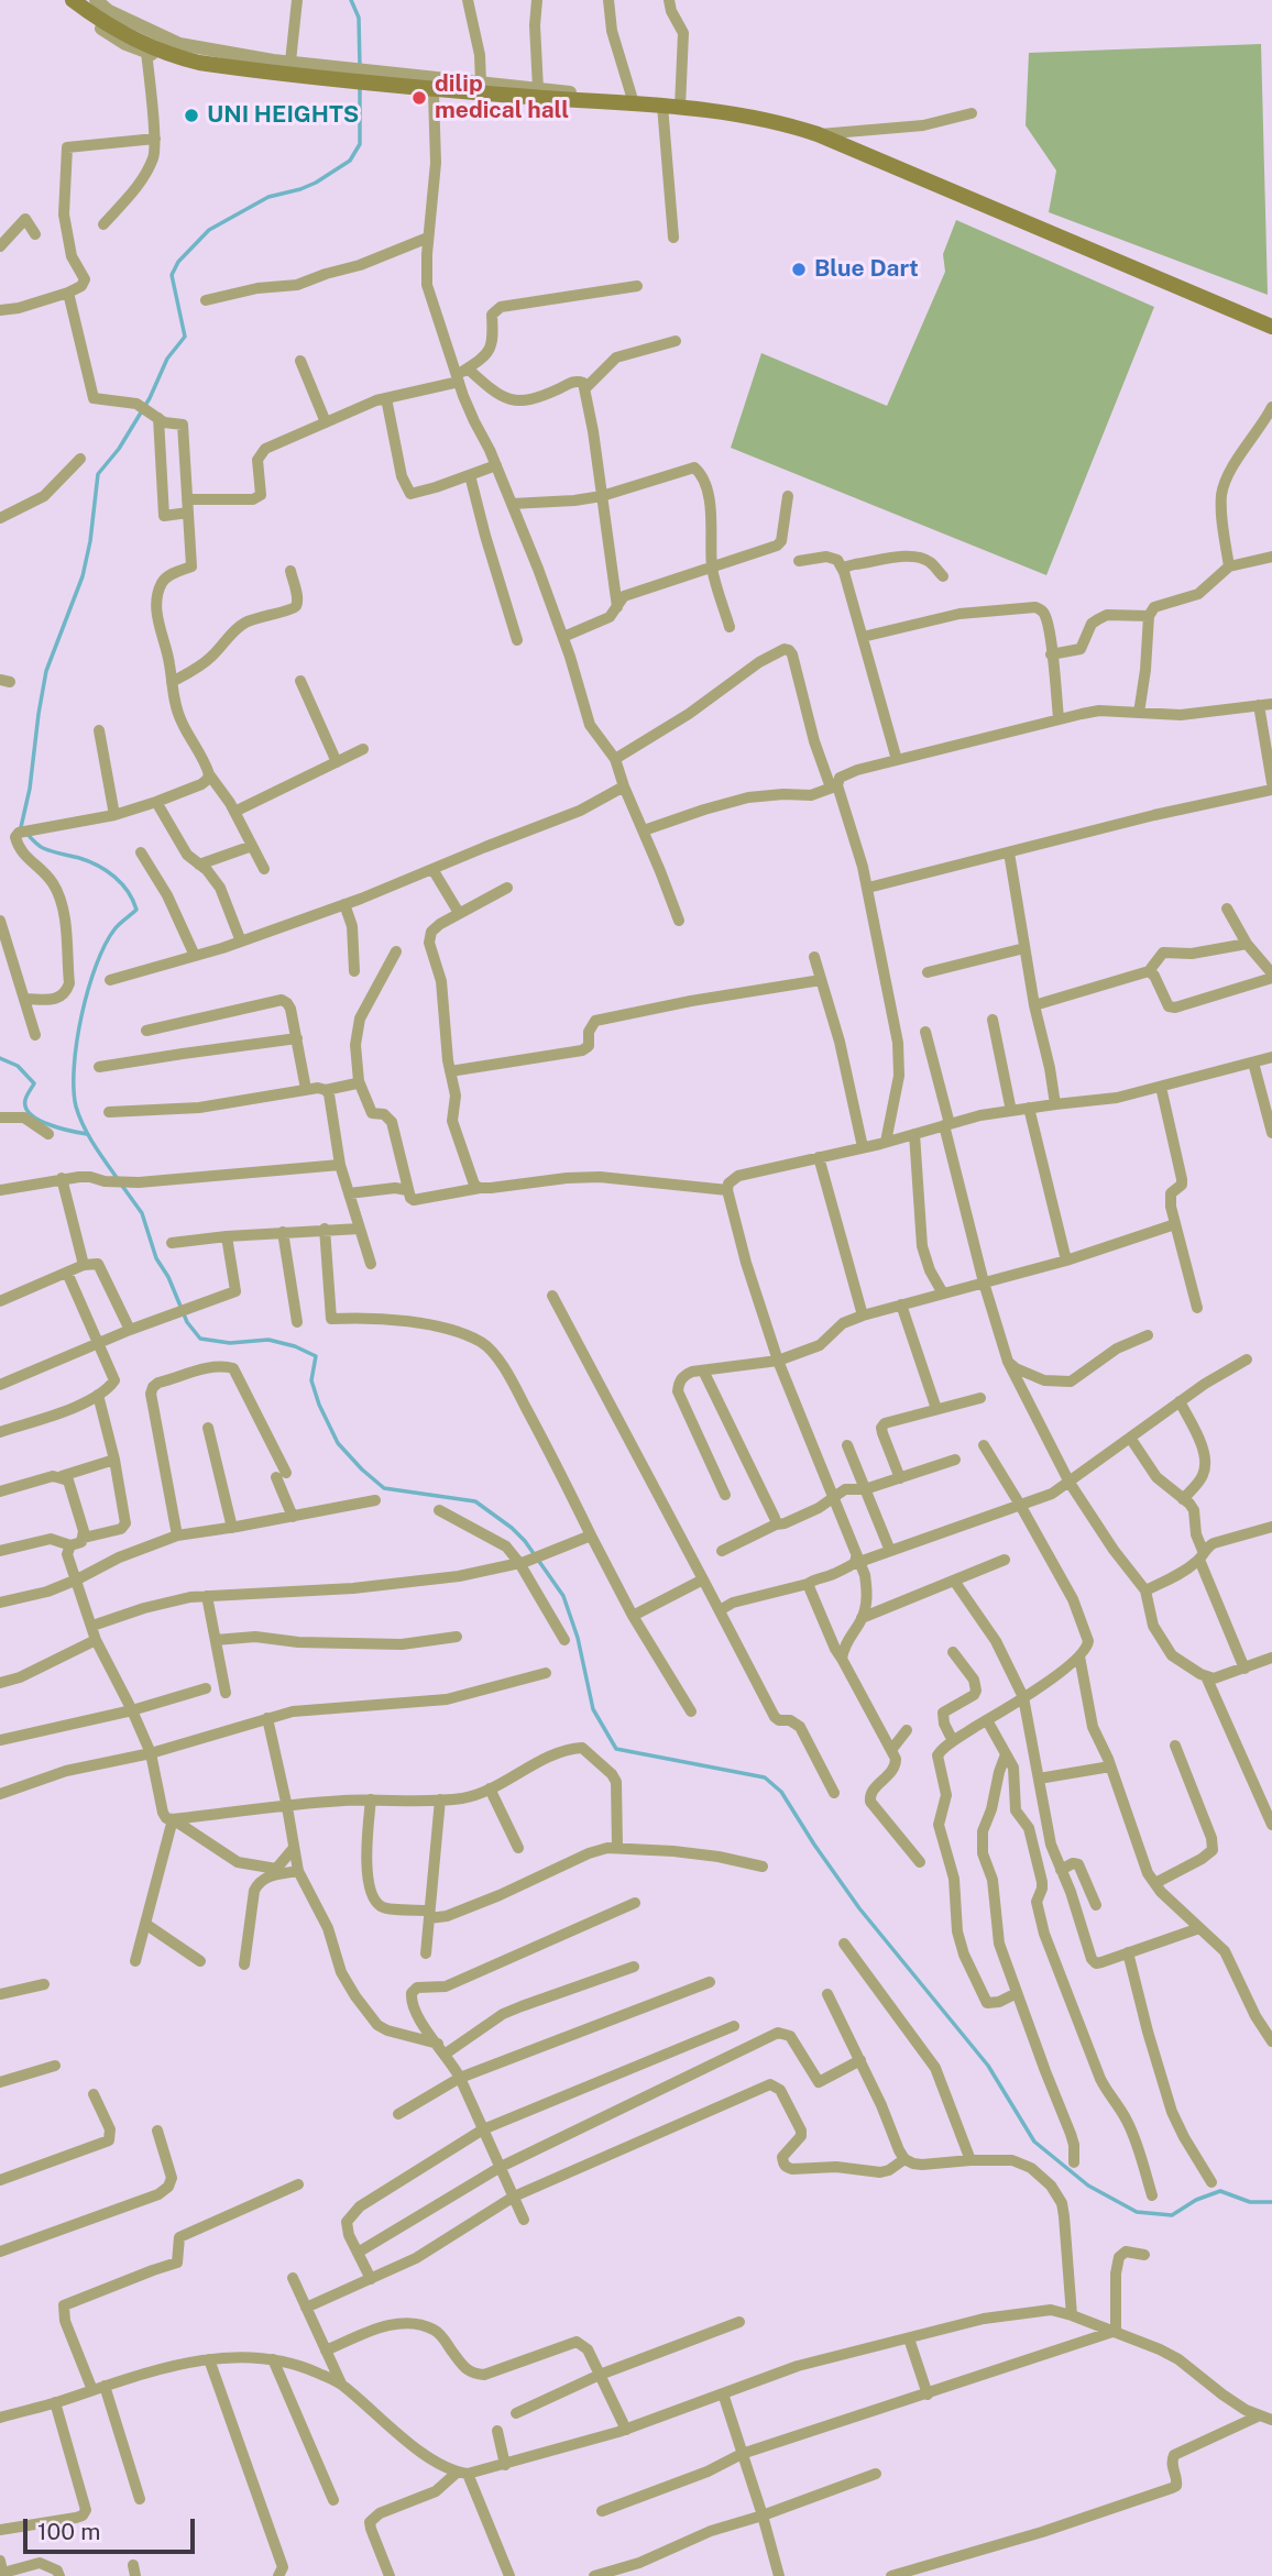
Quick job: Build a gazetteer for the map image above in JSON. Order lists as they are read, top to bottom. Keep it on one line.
{"places":["dilip medical hall","UNI HEIGHTS","Blue Dart"],"scale_bar":"100 m"}
